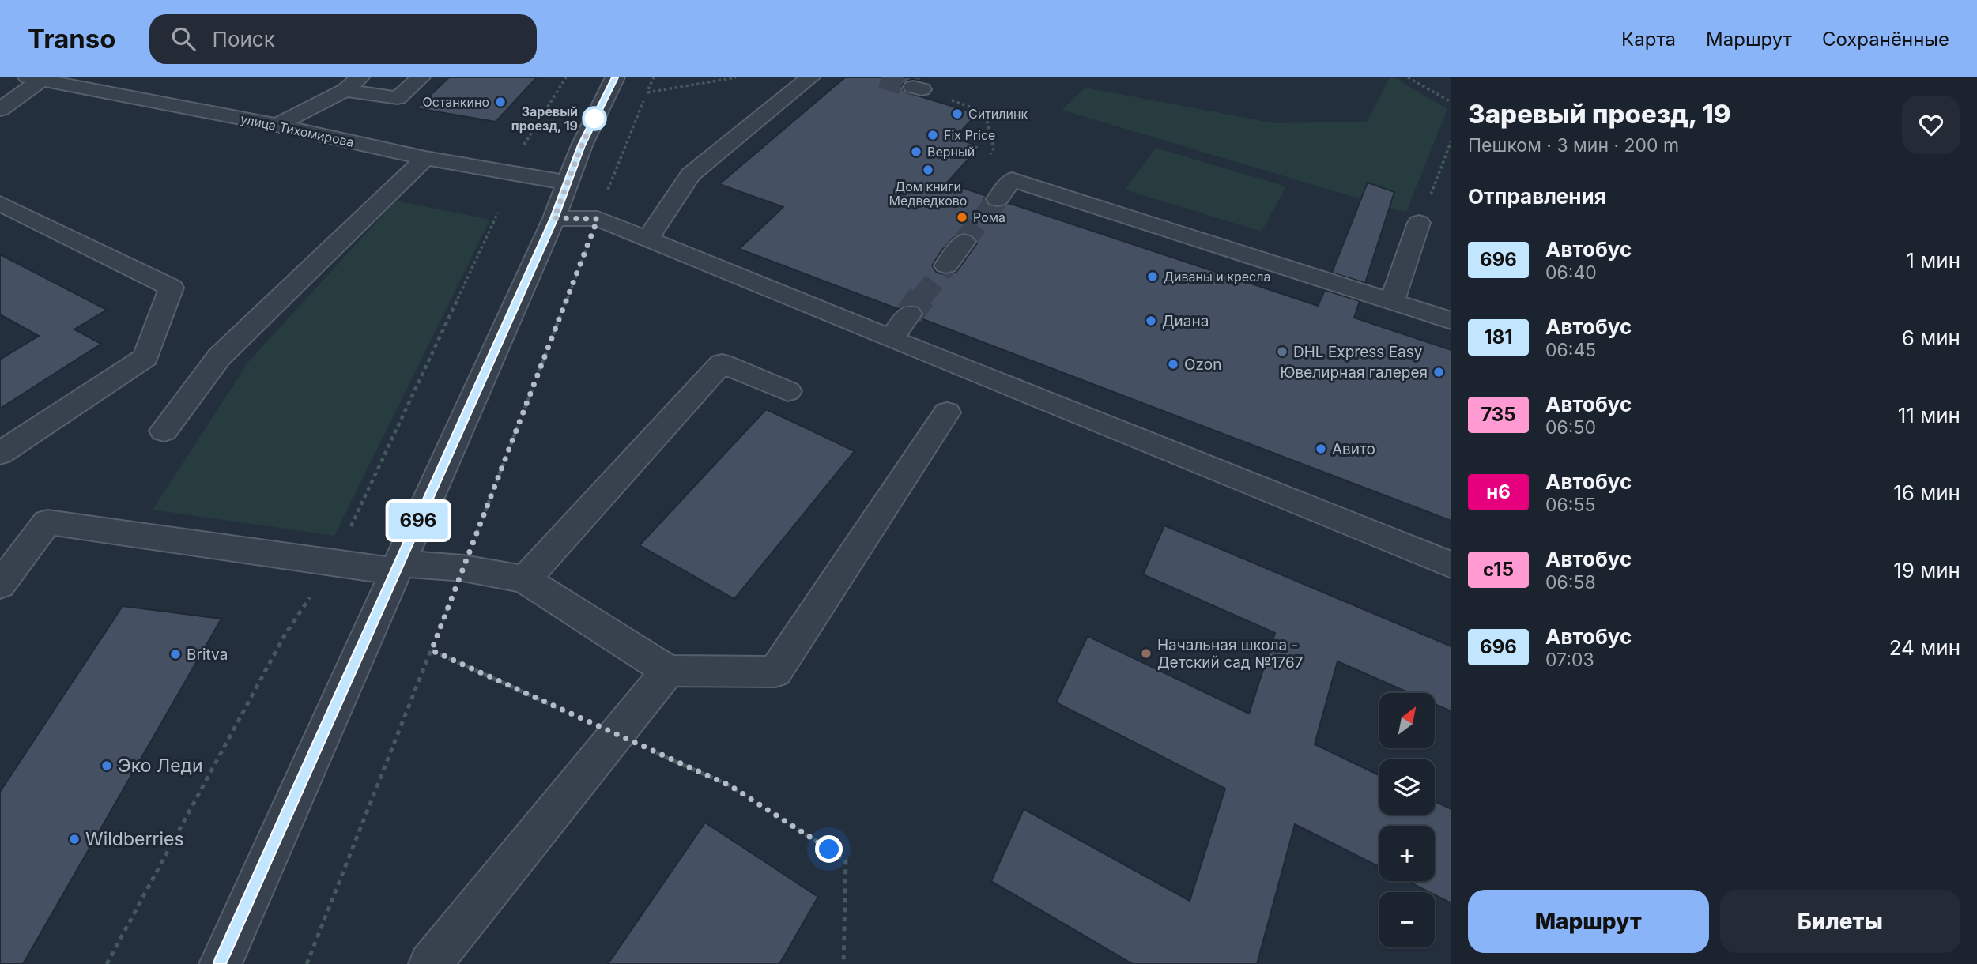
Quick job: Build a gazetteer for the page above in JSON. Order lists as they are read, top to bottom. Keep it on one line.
{"streets":{"street":["улица Тихомирова"]},"places":["Останкино","Ситилинк","Заревый проезд, 19","Fix Price","Верный","Дом книги Медведково","Рома","Диваны и кресла","Диана","DHL Express Easy","Ozon","Ювелирная галерея","Авито","Начальная школа - Детский сад №1767","Britva","Эко Леди","Wildberries"],"lines":["bus line 696"],"north":"top right","page":{"header":"Transo","search":"Поиск","nav":["Карта","Маршрут","Сохранённые"],"on_map":"696","heading":[["Заревый проезд, 19","Пешком · 3 мин · 200 m"],"Отправления"],"list":[{"mark":"696","name":"Автобус","note":"06:40","value":"1 мин"},{"mark":"181","name":"Автобус","note":"06:45","value":"6 мин"},{"mark":"735","name":"Автобус","note":"06:50","value":"11 мин"},{"mark":"н6","name":"Автобус","note":"06:55","value":"16 мин"},{"mark":"с15","name":"Автобус","note":"06:58","value":"19 мин"},{"mark":"696","name":"Автобус","note":"07:03","value":"24 мин"}],"map_buttons":["+","−"],"buttons":["Маршрут","Билеты"]}}
